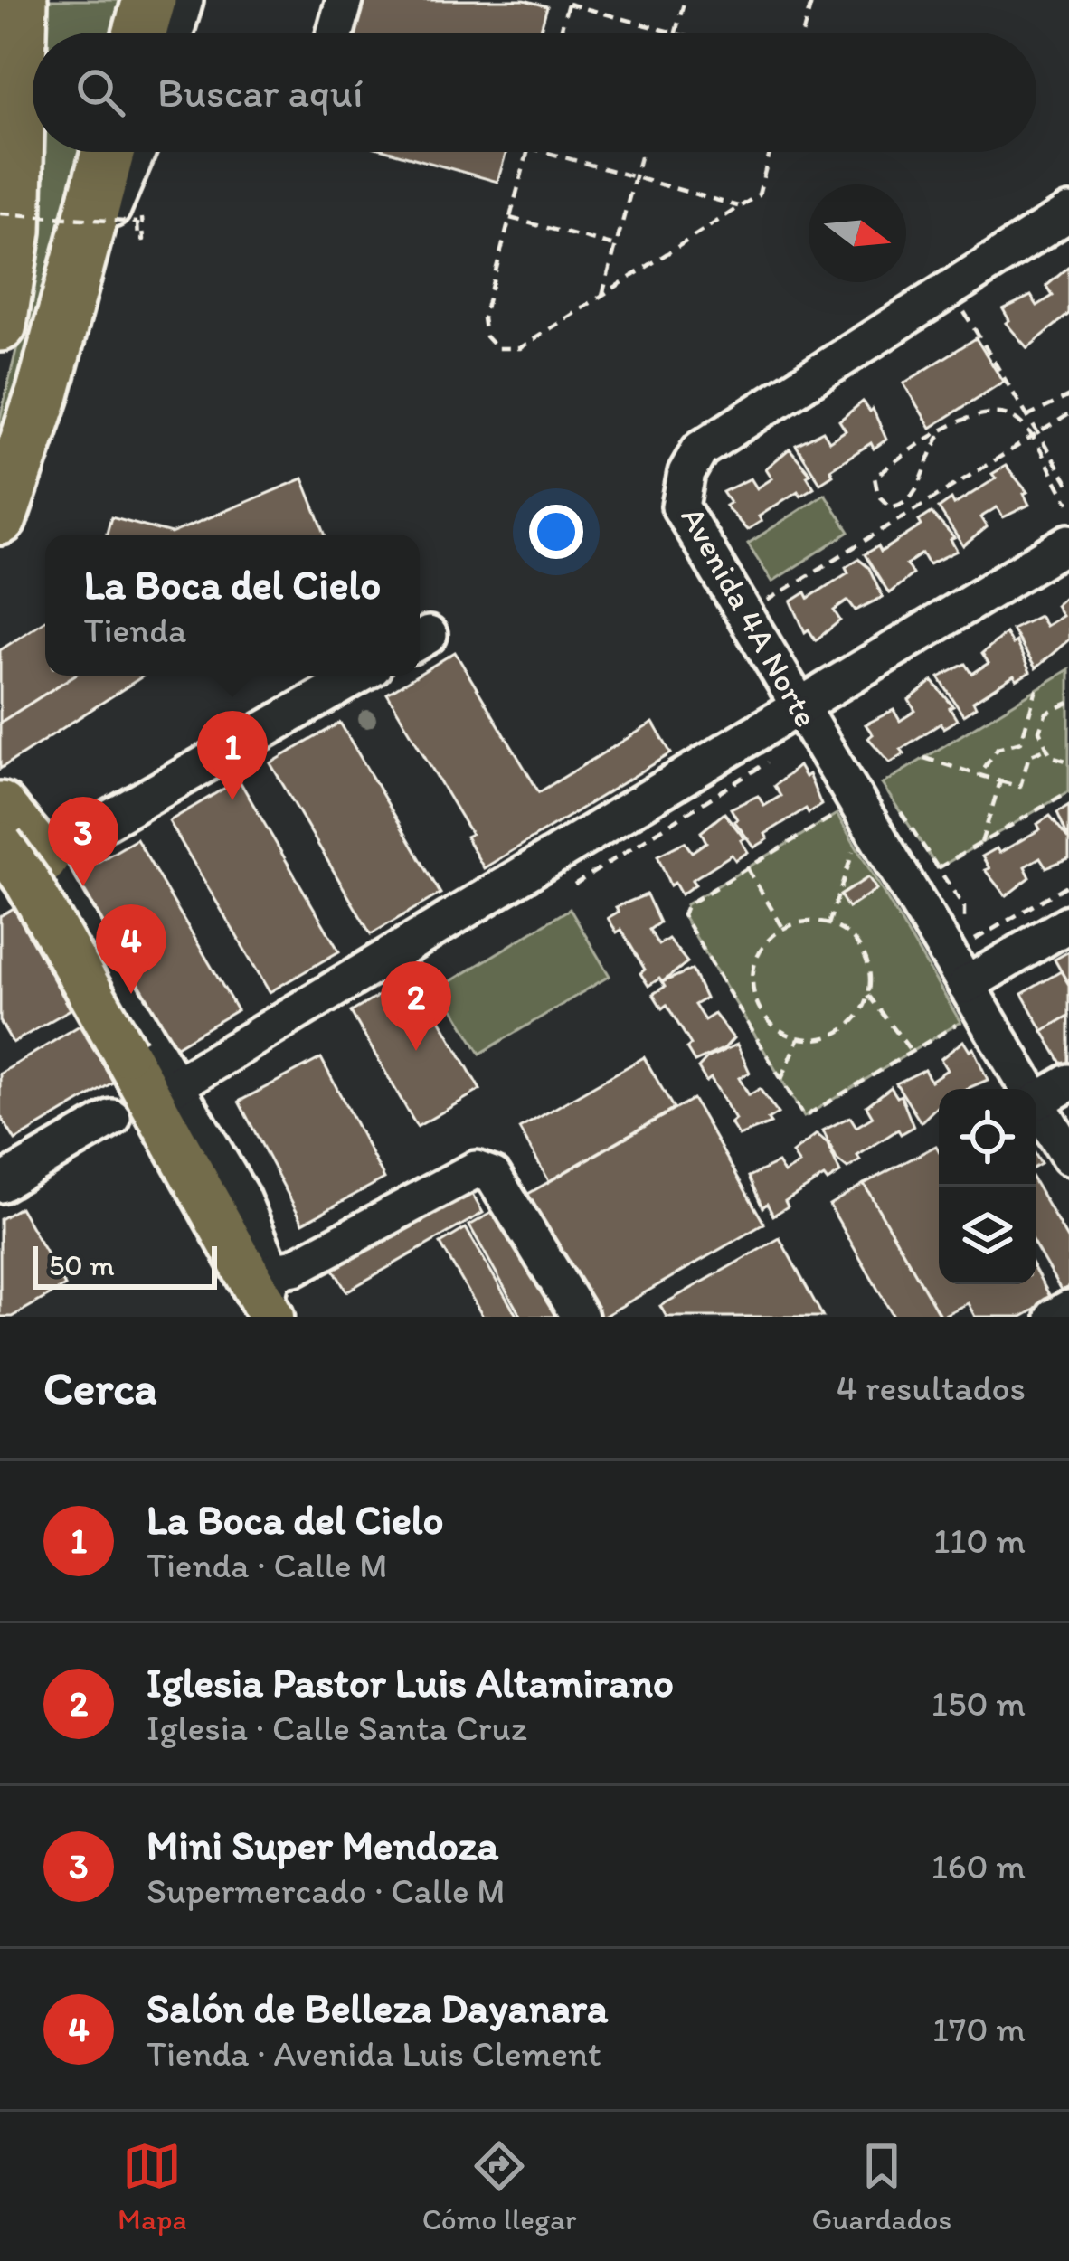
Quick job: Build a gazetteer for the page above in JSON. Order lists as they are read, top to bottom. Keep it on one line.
{"streets":{"street":["Avenida 4A Norte"]},"scale_bar":"50 m","north":"right","page":{"search":"Buscar aquí","popup":["La Boca del Cielo","Tienda"],"pins":["1","3","4","2"],"scale":"50 m","heading":["Cerca","4 resultados"],"list":[{"mark":"1","name":"La Boca del Cielo","note":"Tienda · Calle M","value":"110 m"},{"mark":"2","name":"Iglesia Pastor Luis Altamirano","note":"Iglesia · Calle Santa Cruz","value":"150 m"},{"mark":"3","name":"Mini Super Mendoza","note":"Supermercado · Calle M","value":"160 m"},{"mark":"4","name":"Salón de Belleza Dayanara","note":"Tienda · Avenida Luis Clement","value":"170 m"}],"nav":["Mapa","Cómo llegar","Guardados"]}}
